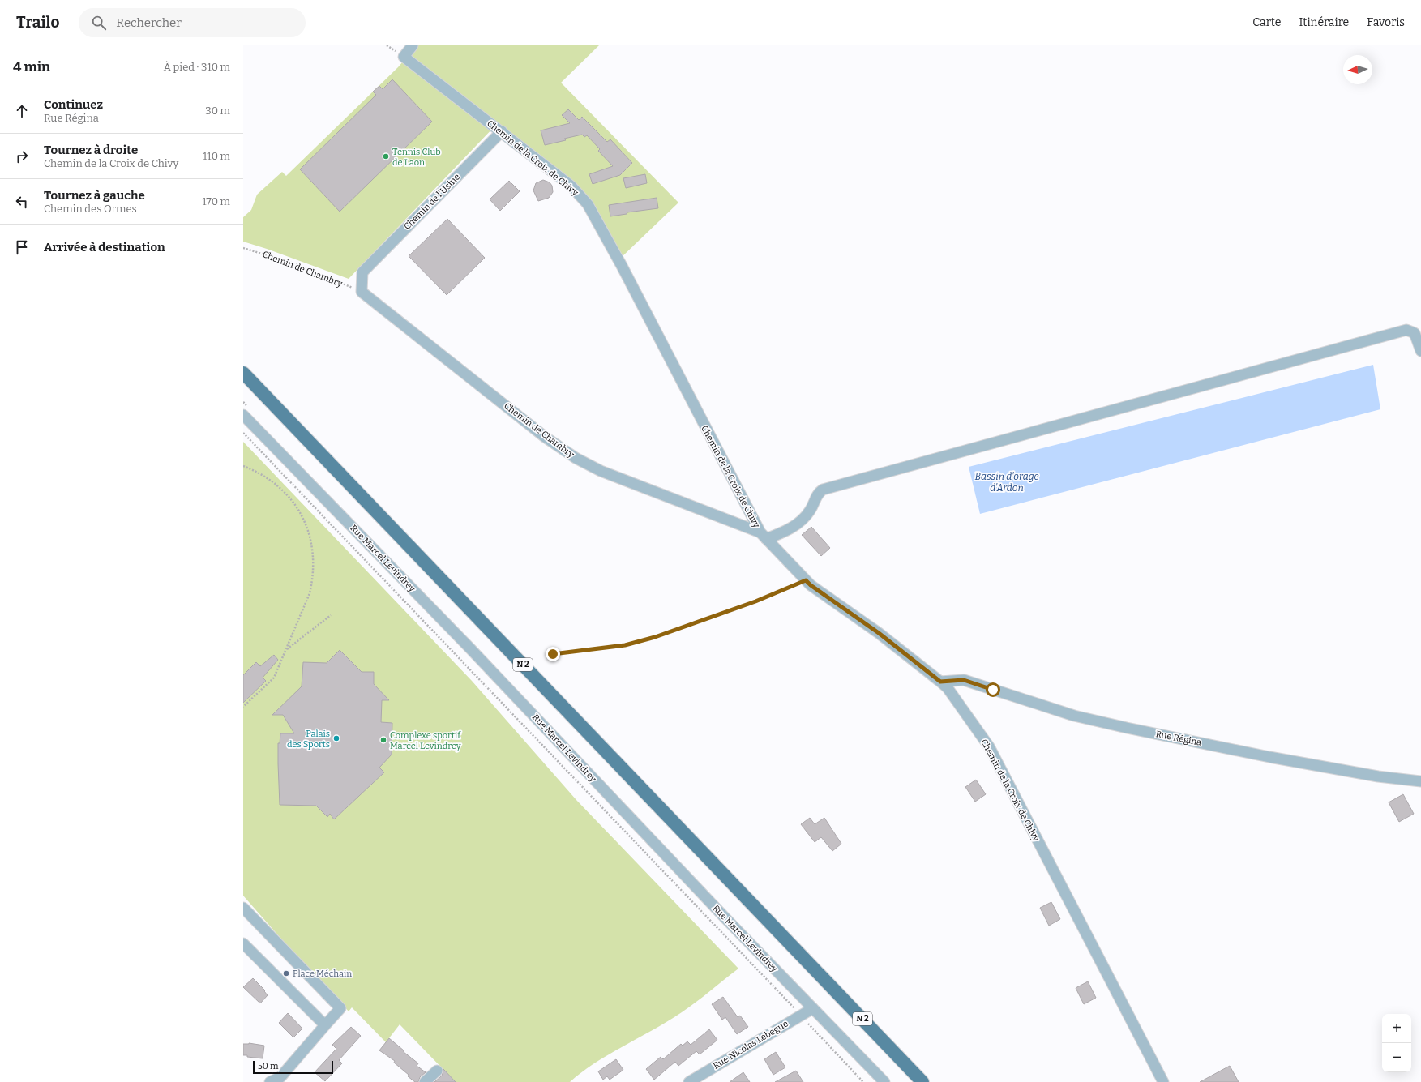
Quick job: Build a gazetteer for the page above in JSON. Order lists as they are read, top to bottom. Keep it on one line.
{"streets":{"main road":["N 2"],"street":["Chemin de la Croix de Chivy","Chemin de l'Usine","Chemin de Chambry","Rue Marcel Levindrey","Rue Régina","Rue Nicolas Lebègue"]},"crossings":[["Chemin de la Croix de Chivy","Chemin de l'Usine"],["Chemin de la Croix de Chivy","Chemin de Chambry"],["Chemin de la Croix de Chivy","Rue Régina"],["Chemin de l'Usine","Chemin de Chambry"],["Rue Marcel Levindrey","Rue Nicolas Lebègue"]],"water":["Bassin d'orage d'Ardon"],"places":["Tennis Club de Laon","Palais des Sports","Complexe sportif Marcel Levindrey","Place Méchain"],"scale_bar":"50 m","north":"left","page":{"header":"Trailo","search":"Rechercher","nav":["Carte","Itinéraire","Favoris"],"heading":["4 min","À pied · 310 m"],"list":[["Continuez","Rue Régina","30 m"],["Tournez à droite","Chemin de la Croix de Chivy","110 m"],["Tournez à gauche","Chemin des Ormes","170 m"],"Arrivée à destination"],"map_buttons":["+","−"],"scale":"50 m"}}
